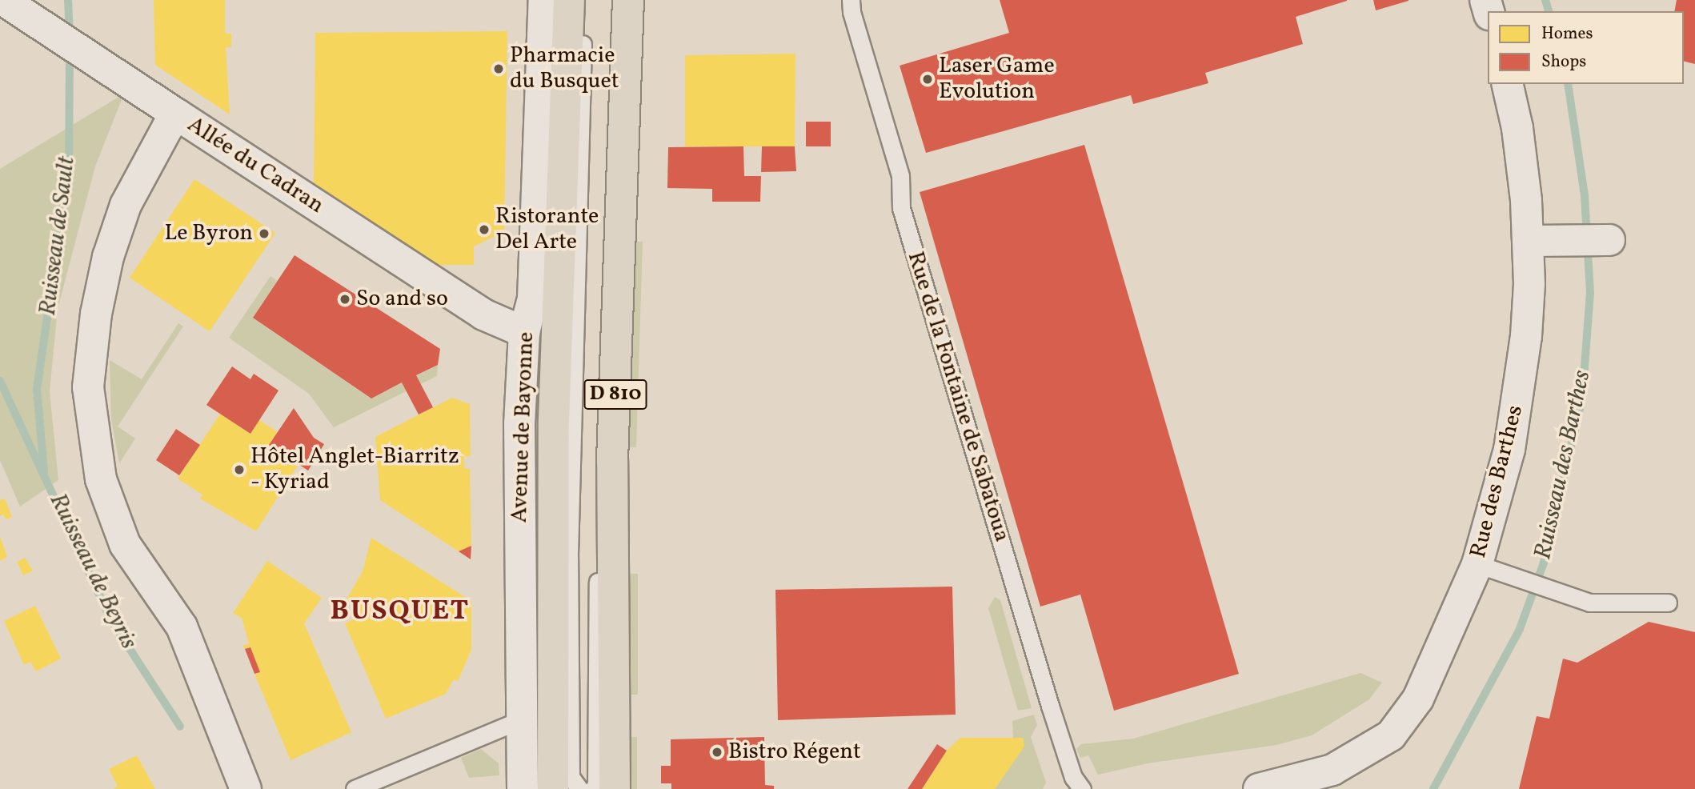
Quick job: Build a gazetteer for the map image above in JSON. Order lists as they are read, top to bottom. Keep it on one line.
{"streets":{"main road":["D 810","Avenue de Bayonne"],"street":["Allée du Cadran","Rue des Barthes"],"lane":["Rue de la Fontaine de Sabatoua"]},"crossings":[["Allée du Cadran","Avenue de Bayonne"]],"districts":["BUSQUET"],"water":["Ruisseau de Sault","Ruisseau des Barthes","Ruisseau de Beyris"],"places":["Pharmacie du Busquet","Laser Game Evolution","Ristorante Del Arte","Le Byron","So and so","Hôtel Anglet-Biarritz - Kyriad","Bistro Régent"],"legend":["Homes","Shops"]}
